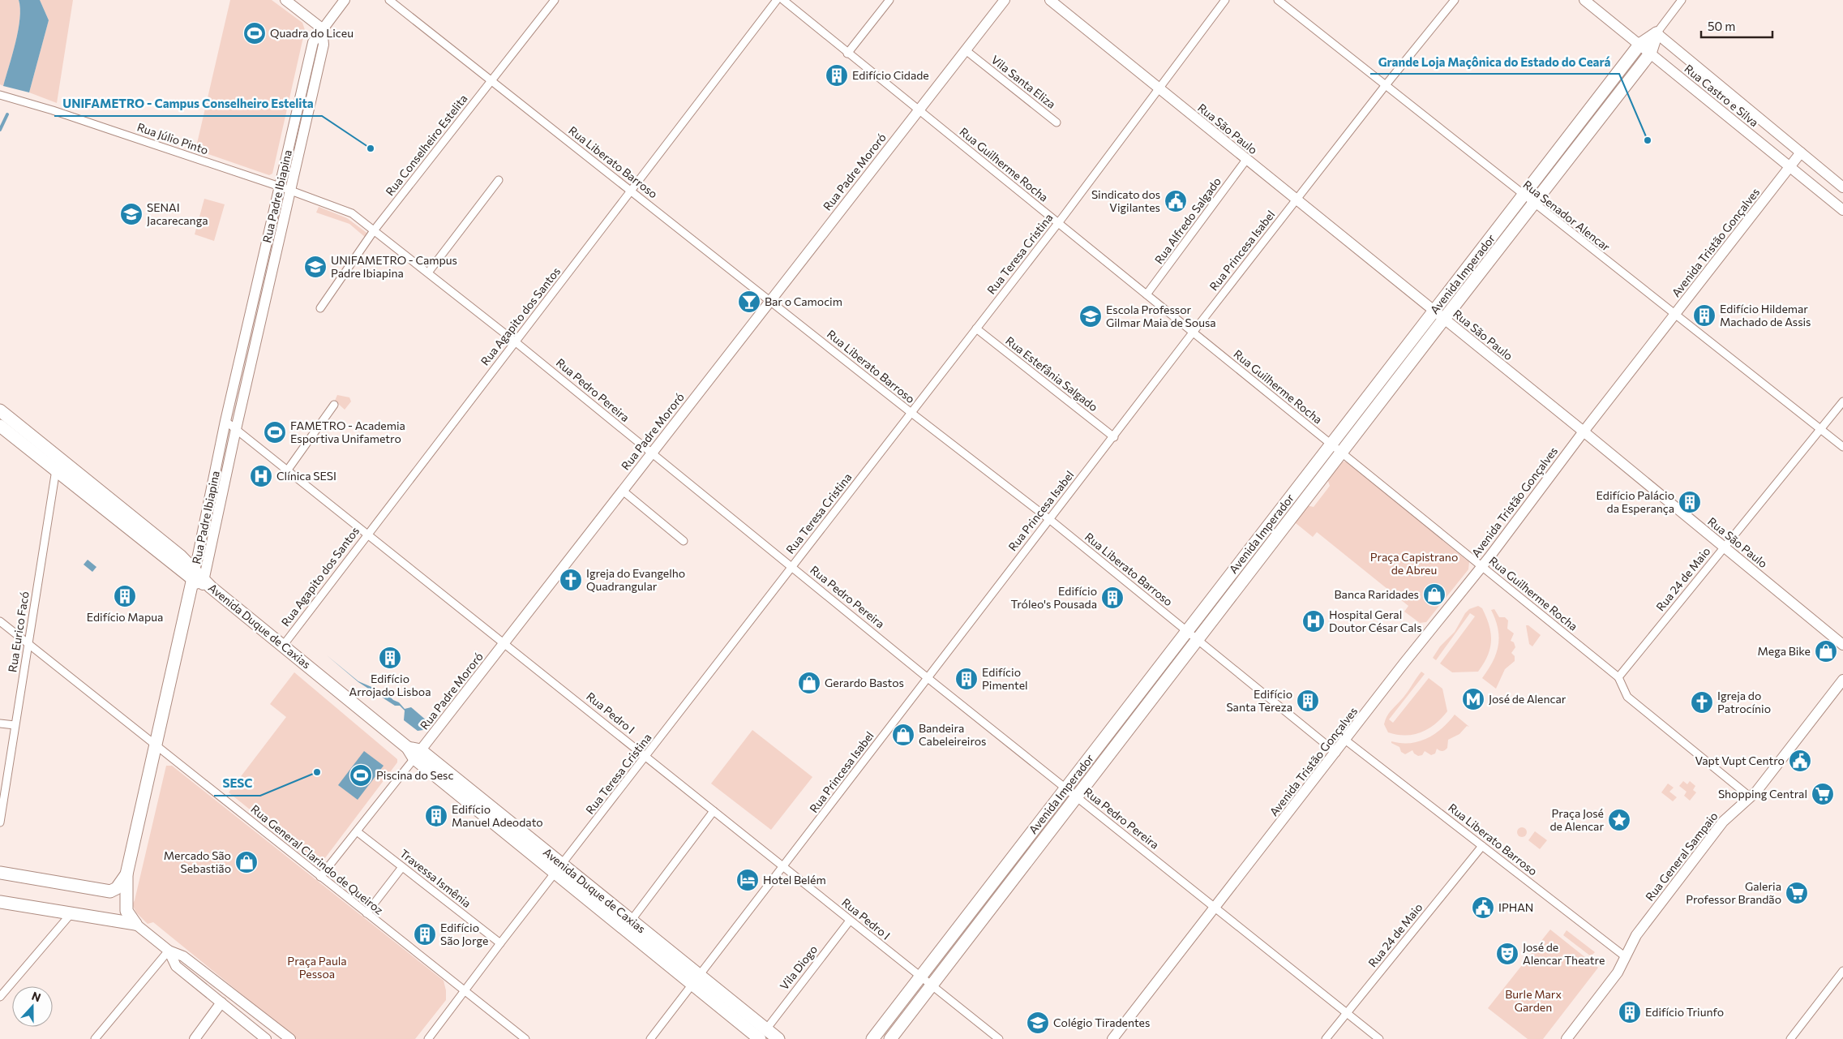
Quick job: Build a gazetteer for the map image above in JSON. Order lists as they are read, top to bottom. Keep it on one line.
{"streets":{"main road":["Rua Padre Ibiapina","Avenida Imperador","Avenida Duque de Caxias"],"street":["Vila Santa Eliza","Rua Castro e Silva","Rua São Paulo","Rua Júlio Pinto","Rua Conselheiro Estelita","Rua Liberato Barroso","Rua Guilherme Rocha","Rua Padre Mororó","Rua Senador Alencar","Rua Alfredo Salgado","Avenida Tristão Gonçalves","Rua Princesa Isabel","Rua Teresa Cristina","Rua Agapito dos Santos","Rua Estefânia Salgado","Rua Pedro Pereira","Rua 24 de Maio","Rua Eurico Facó","Rua Pedro I","Rua General Sampaio","Rua General Clarindo de Queiroz","Travessa Ismênia","Vila Diogo"]},"crossings":[["Vila Santa Eliza","Rua Padre Mororó"],["Rua Castro e Silva","Avenida Tristão Gonçalves"],["Rua Castro e Silva","Avenida Imperador"],["Rua São Paulo","Rua Alfredo Salgado"],["Rua São Paulo","Avenida Tristão Gonçalves"],["Rua São Paulo","Rua Princesa Isabel"],["Rua São Paulo","Rua Teresa Cristina"],["Rua São Paulo","Avenida Imperador"],["Rua São Paulo","Rua 24 de Maio"],["Rua Júlio Pinto","Rua Padre Ibiapina"],["Rua Júlio Pinto","Rua Pedro Pereira"],["Rua Conselheiro Estelita","Rua Liberato Barroso"],["Rua Conselheiro Estelita","Rua Pedro Pereira"],["Rua Liberato Barroso","Rua Padre Mororó"],["Rua Liberato Barroso","Avenida Tristão Gonçalves"],["Rua Liberato Barroso","Rua Princesa Isabel"],["Rua Liberato Barroso","Rua Teresa Cristina"],["Rua Liberato Barroso","Avenida Imperador"],["Rua Liberato Barroso","Rua Agapito dos Santos"],["Rua Liberato Barroso","Rua 24 de Maio"],["Rua Liberato Barroso","Rua General Sampaio"],["Rua Guilherme Rocha","Rua Padre Mororó"],["Rua Guilherme Rocha","Rua Alfredo Salgado"],["Rua Guilherme Rocha","Avenida Tristão Gonçalves"],["Rua Guilherme Rocha","Rua Princesa Isabel"],["Rua Guilherme Rocha","Rua Teresa Cristina"],["Rua Guilherme Rocha","Avenida Imperador"],["Rua Guilherme Rocha","Rua 24 de Maio"],["Rua Guilherme Rocha","Rua General Sampaio"],["Rua Padre Mororó","Rua Pedro Pereira"],["Rua Padre Mororó","Avenida Duque de Caxias"],["Rua Padre Mororó","Rua Pedro I"],["Rua Padre Mororó","Rua General Clarindo de Queiroz"],["Rua Padre Mororó","Travessa Ismênia"],["Rua Padre Ibiapina","Rua Pedro Pereira"],["Rua Padre Ibiapina","Avenida Duque de Caxias"],["Rua Padre Ibiapina","Rua Pedro I"],["Rua Padre Ibiapina","Rua General Clarindo de Queiroz"],["Rua Senador Alencar","Avenida Tristão Gonçalves"],["Rua Senador Alencar","Rua Princesa Isabel"],["Rua Senador Alencar","Avenida Imperador"],["Rua Senador Alencar","Rua 24 de Maio"],["Avenida Tristão Gonçalves","Rua Pedro Pereira"],["Rua Princesa Isabel","Rua Estefânia Salgado"],["Rua Princesa Isabel","Rua Pedro Pereira"],["Rua Princesa Isabel","Avenida Duque de Caxias"],["Rua Princesa Isabel","Rua Pedro I"],["Rua Teresa Cristina","Rua Estefânia Salgado"],["Rua Teresa Cristina","Rua Pedro Pereira"],["Rua Teresa Cristina","Avenida Duque de Caxias"],["Rua Teresa Cristina","Rua Pedro I"],["Rua Teresa Cristina","Rua General Clarindo de Queiroz"],["Rua Teresa Cristina","Travessa Ismênia"],["Avenida Imperador","Rua Pedro Pereira"],["Avenida Imperador","Rua Pedro I"],["Rua Agapito dos Santos","Rua Pedro Pereira"],["Rua Agapito dos Santos","Avenida Duque de Caxias"],["Rua Agapito dos Santos","Rua Pedro I"],["Rua Pedro Pereira","Rua 24 de Maio"],["Avenida Duque de Caxias","Rua Eurico Facó"],["Avenida Duque de Caxias","Vila Diogo"],["Rua Eurico Facó","Rua General Clarindo de Queiroz"],["Rua Pedro I","Vila Diogo"]],"parks":["Praça Capistrano de Abreu","Praça Paula Pessoa","Burle Marx Garden"],"places":{"sports":["Quadra do Liceu","FAMETRO - Academia Esportiva Unifametro","Piscina do Sesc"],"building":["Edifício Cidade","Edifício Hildemar Machado de Assis","Edifício Palácio da Esperança","Edifício Mapua","Edifício Tróleo's Pousada","Edifício Arrojado Lisboa","Edifício Pimentel","Edifício Santa Tereza","Edifício Manuel Adeodato","Edifício São Jorge","Edifício Triunfo"],"other":["Grande Loja Maçônica do Estado do Ceará","UNIFAMETRO - Campus Conselheiro Estelita","SESC"],"public building":["Sindicato dos Vigilantes","Vapt Vupt Centro","IPHAN"],"school or university":["SENAI Jacarecanga","UNIFAMETRO - Campus Padre Ibiapina","Escola Professor Gilmar Maia de Sousa","Colégio Tiradentes"],"bar":["Bar o Camocim"],"hospital":["Clínica SESI","Hospital Geral Doutor César Cals"],"church":["Igreja do Evangelho Quadrangular","Igreja do Patrocínio"],"shop":["Banca Raridades","Mega Bike","Gerardo Bastos","Bandeira Cabeleireiros","Mercado São Sebastião"],"metro station":["José de Alencar"],"supermarket":["Shopping Central","Galeria Professor Brandão"],"place":["Praça José de Alencar"],"hotel":["Hotel Belém"],"theatre":["José de Alencar Theatre"]},"scale_bar":"50 m","north":"top"}
